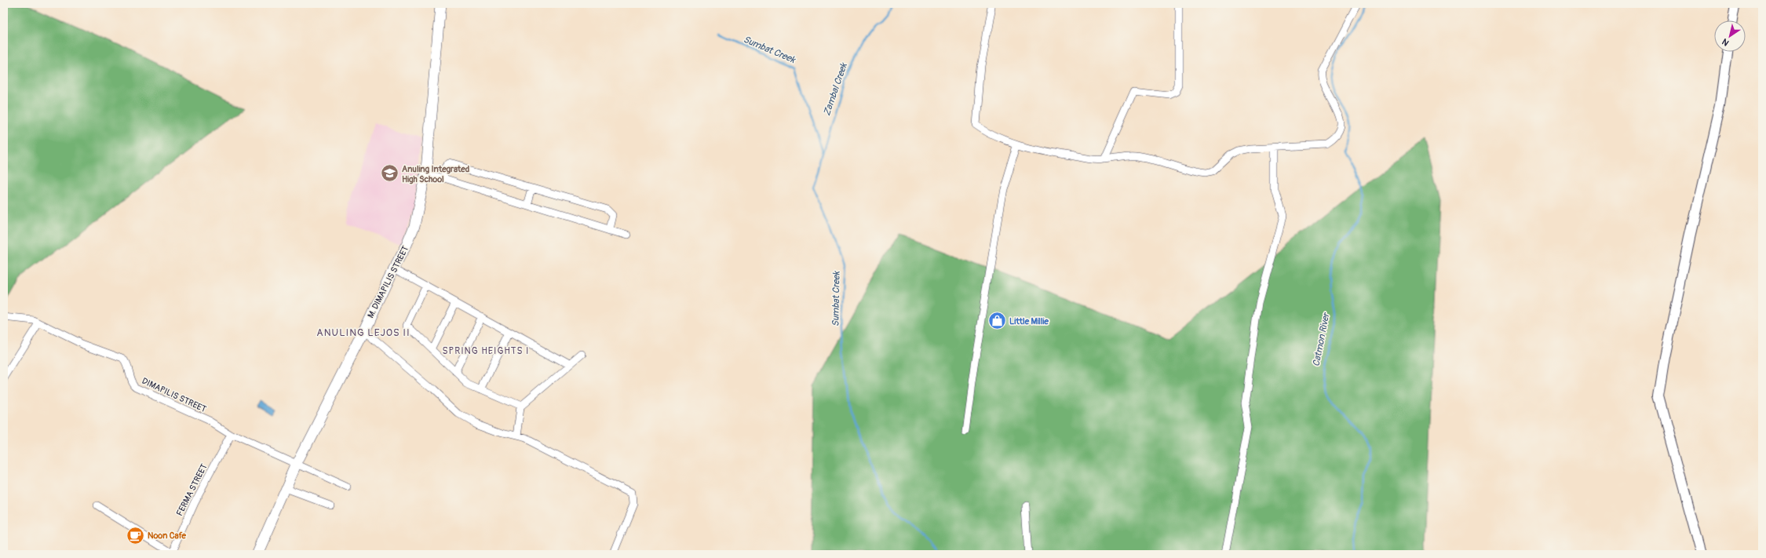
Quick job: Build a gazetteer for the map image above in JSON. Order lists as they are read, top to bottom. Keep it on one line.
{"streets":{"main road":["M. DIMAPILIS STREET"],"street":["DIMAPILIS STREET","FERMA STREET"]},"crossings":[["M. DIMAPILIS STREET","DIMAPILIS STREET"],["DIMAPILIS STREET","FERMA STREET"]],"districts":["ANULING LEJOS II","SPRING HEIGHTS I"],"water":["Sumbat Creek","Zambal Creek","Catmon River"],"places":{"school or university":["Anuling Integrated High School"],"shop":["Little Millie"],"cafe":["Noon Cafe"]},"north":"bottom left"}
